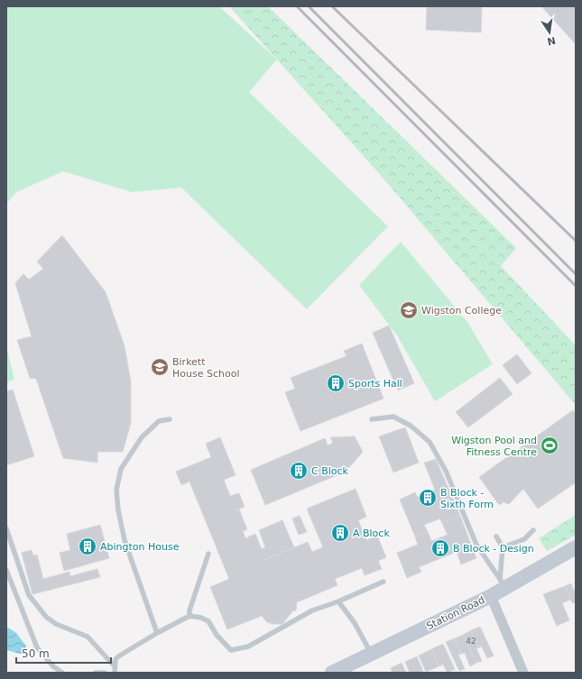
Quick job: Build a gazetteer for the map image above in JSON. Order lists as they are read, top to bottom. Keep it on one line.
{"streets":{"main road":["Station Road"]},"places":{"school or university":["Wigston College","Birkett House School"],"building":["Sports Hall","C Block","B Block - Sixth Form","A Block","Abington House","B Block - Design"],"sports":["Wigston Pool and Fitness Centre"]},"house_numbers":["42"],"scale_bar":"50 m","north":"bottom"}
